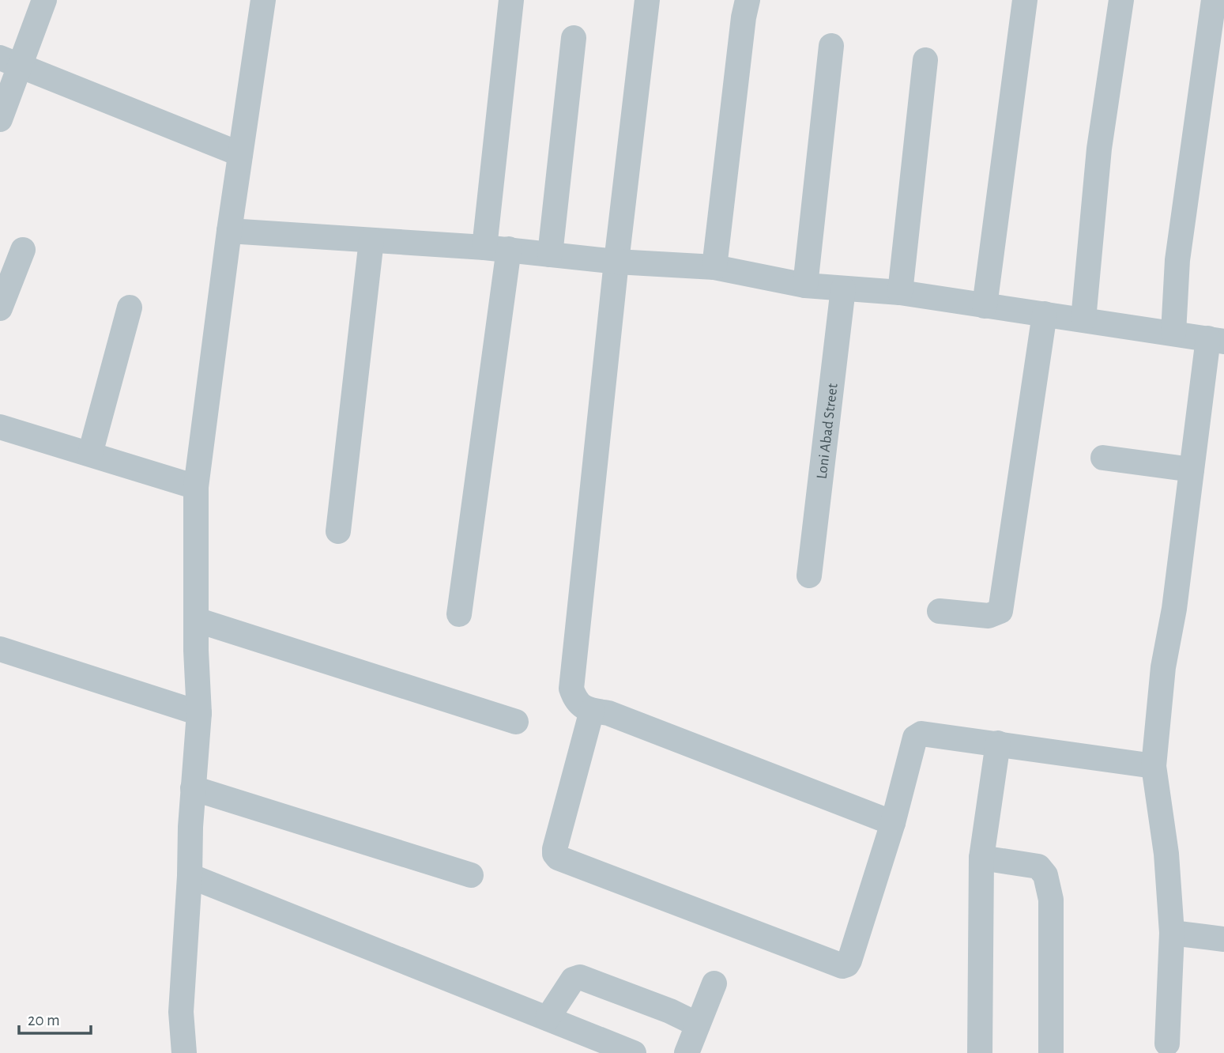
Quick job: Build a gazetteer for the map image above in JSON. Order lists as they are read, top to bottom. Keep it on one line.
{"streets":{"street":["Loni Abad Street"]},"scale_bar":"20 m"}
